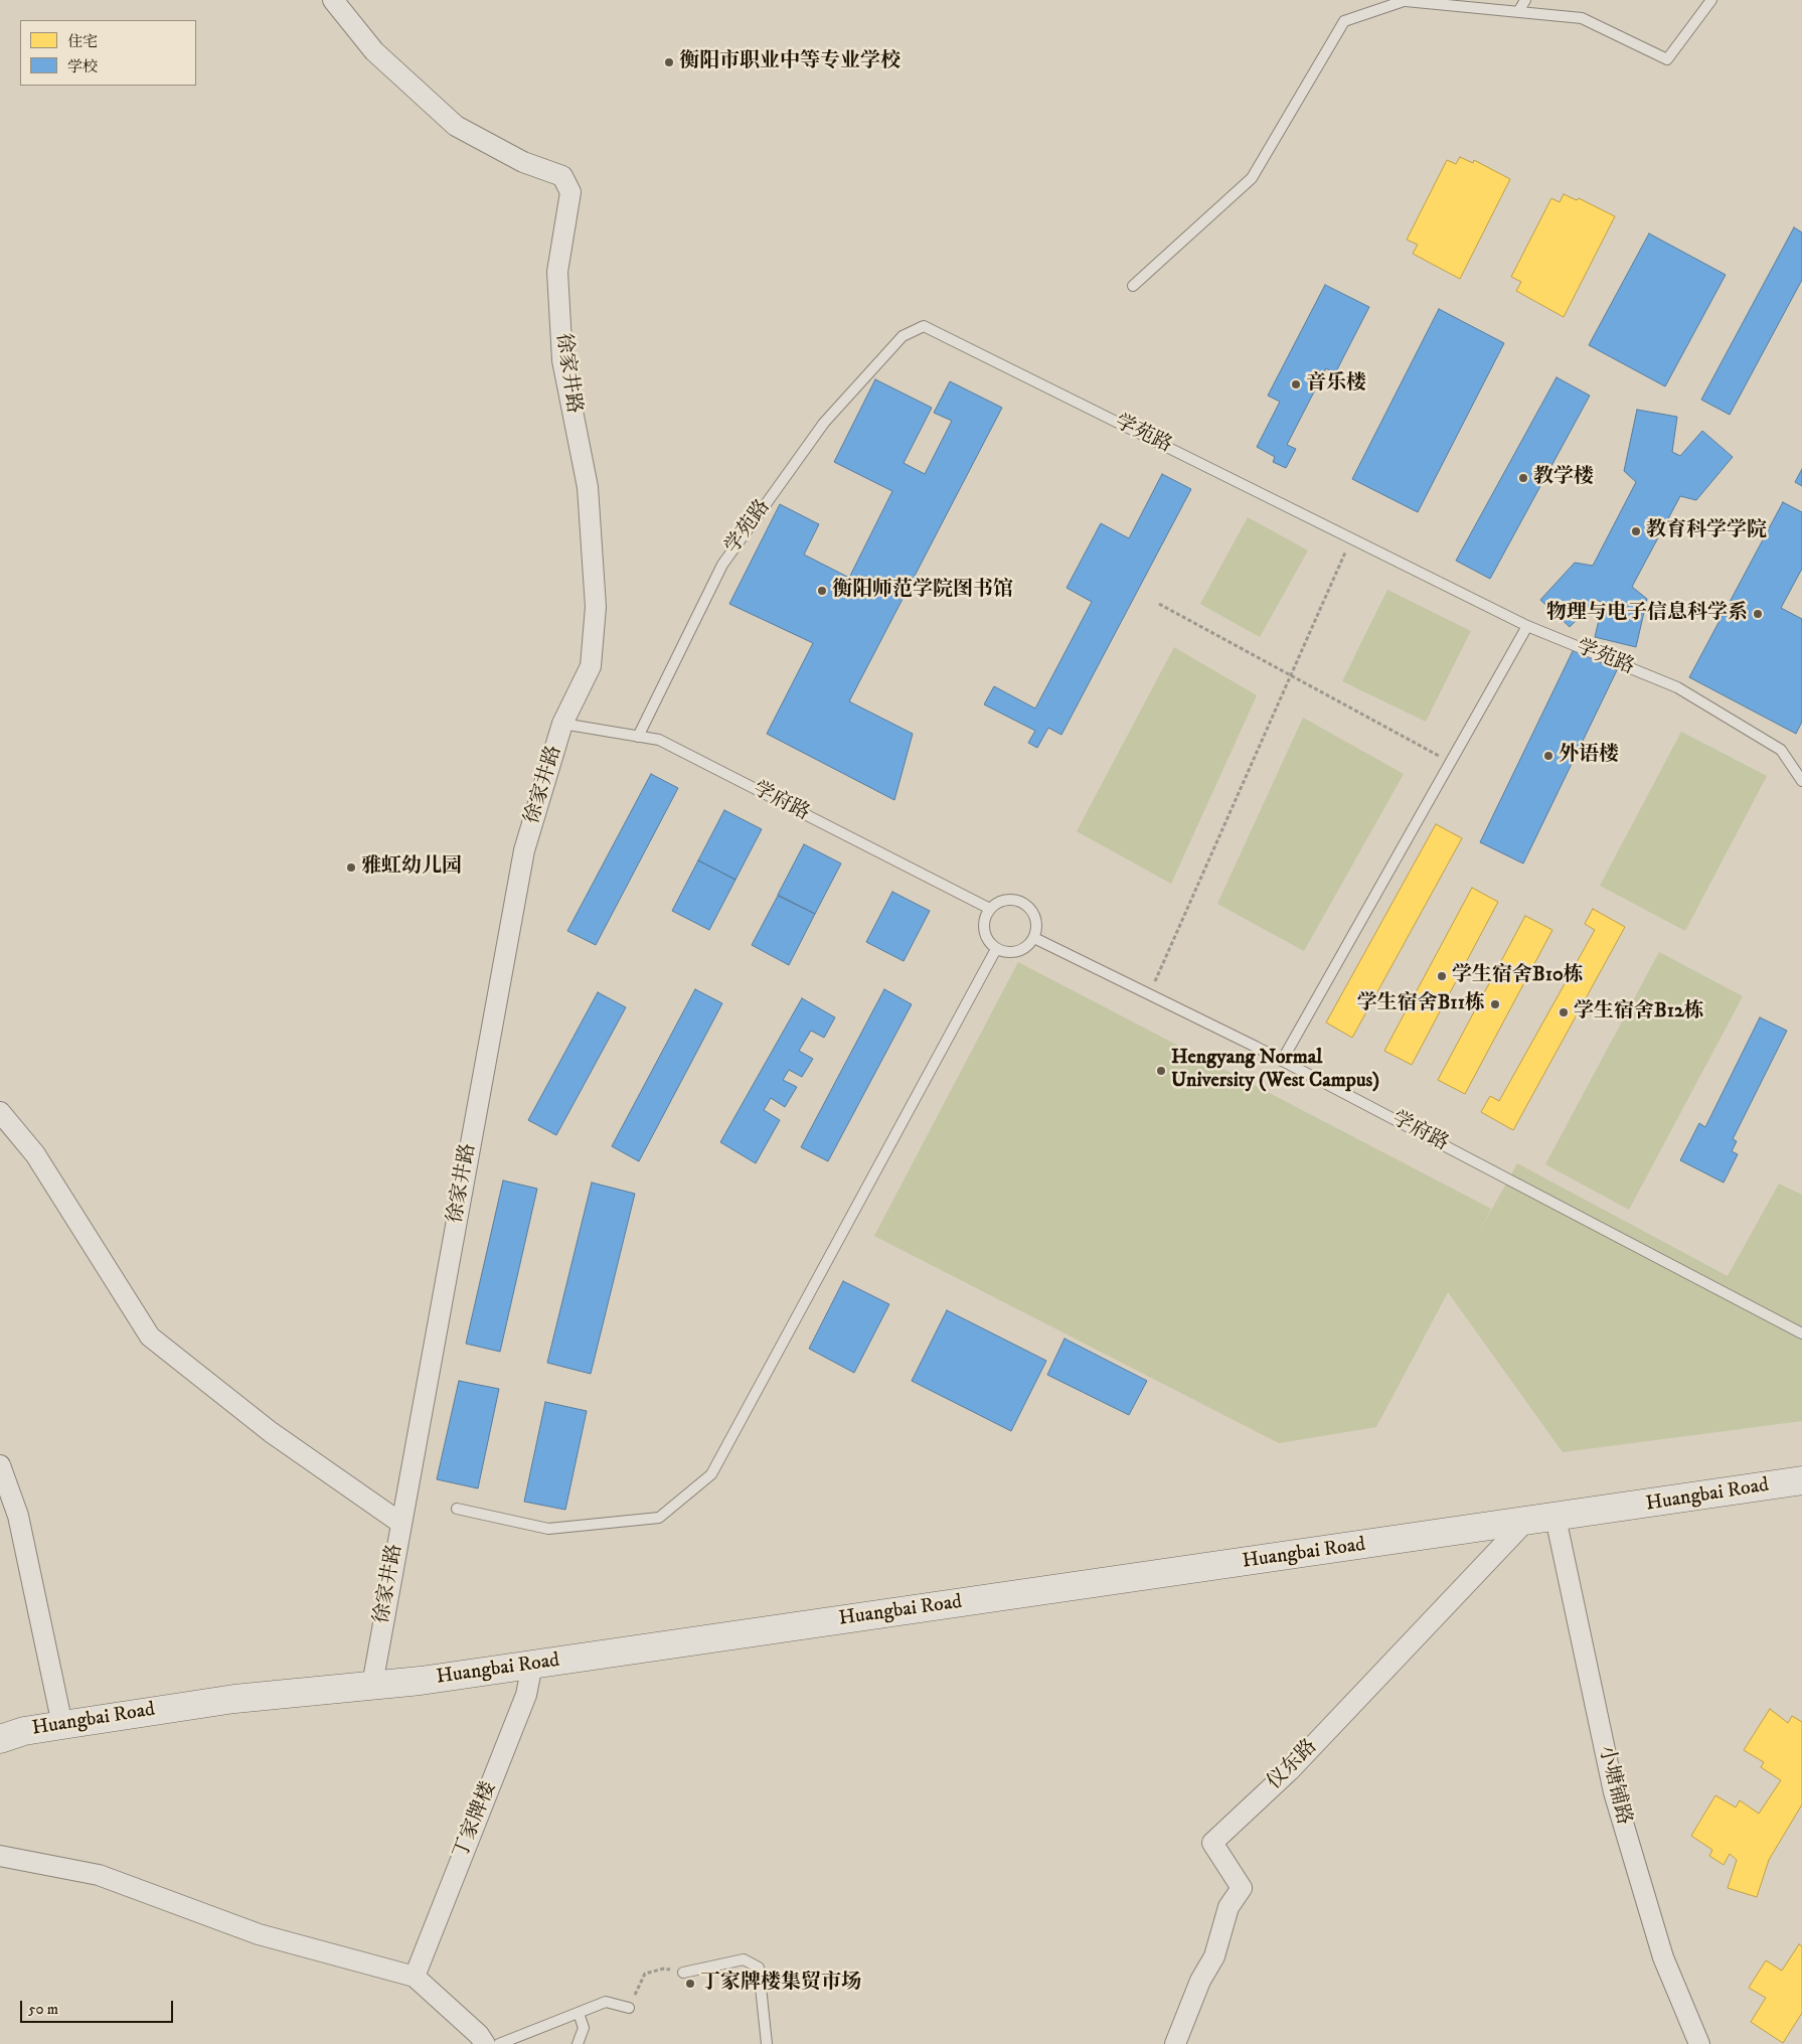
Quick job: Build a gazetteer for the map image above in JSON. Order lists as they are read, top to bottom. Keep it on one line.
{"streets":{"main road":["Huangbai Road"],"street":["徐家井路","仪东路","小塘铺路","丁家牌楼"],"lane":["学苑路","学府路"]},"crossings":[["徐家井路","学府路"],["徐家井路","Huangbai Road"],["学苑路","学府路"],["Huangbai Road","仪东路"],["Huangbai Road","小塘铺路"],["Huangbai Road","丁家牌楼"]],"places":["衡阳市职业中等专业学校","音乐楼","教学楼","教育科学学院","衡阳师范学院图书馆","物理与电子信息科学系","外语楼","雅虹幼儿园","学生宿舍B10栋","学生宿舍B11栋","学生宿舍B12栋","Hengyang Normal University (West Campus)","丁家牌楼集贸市场"],"legend":["住宅","学校"],"scale_bar":"50 m"}
